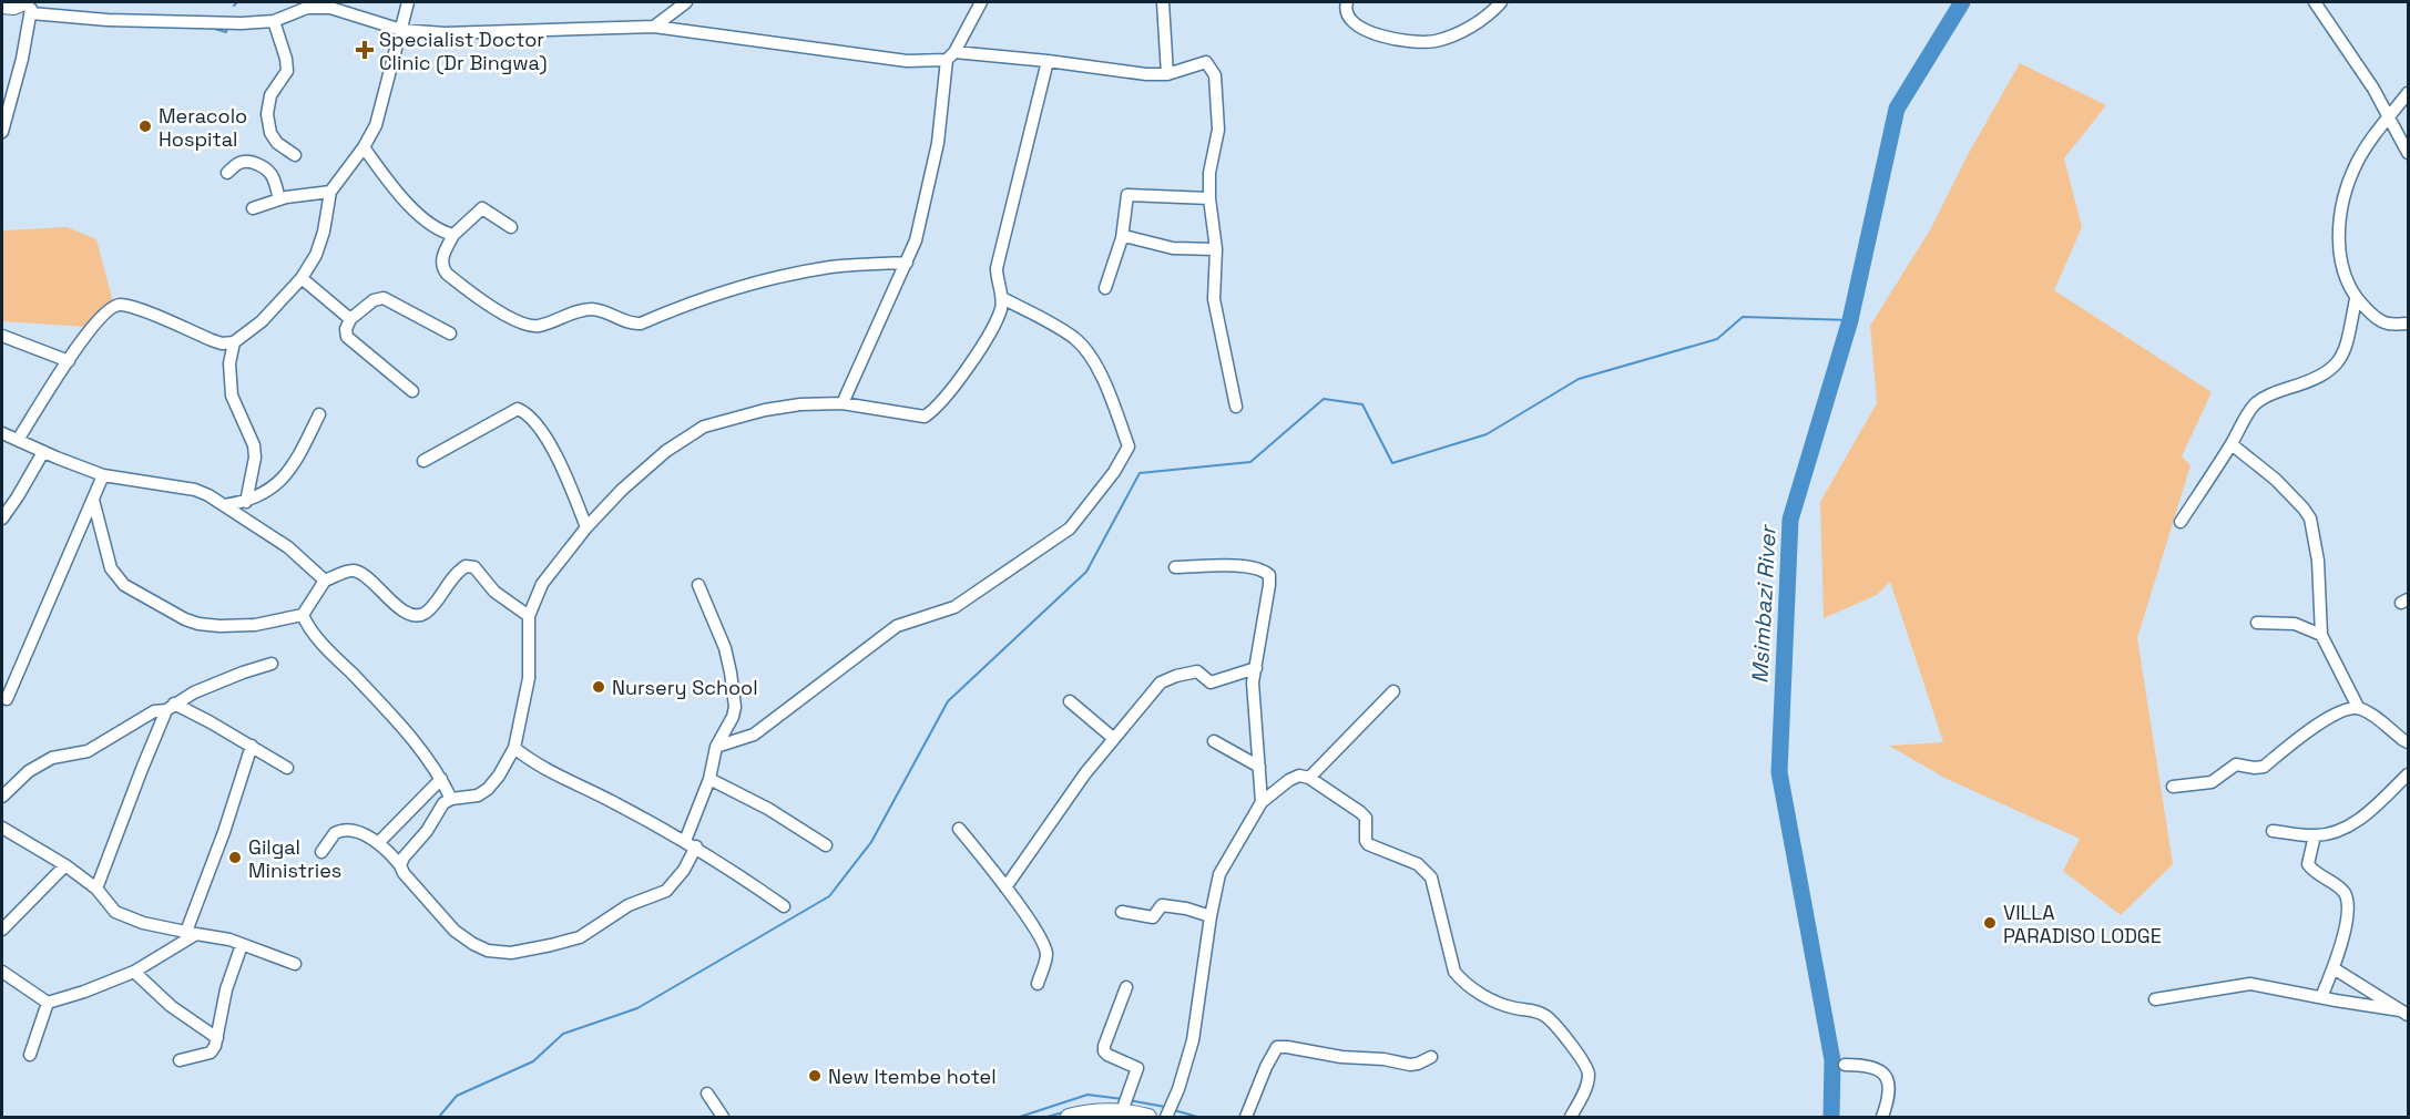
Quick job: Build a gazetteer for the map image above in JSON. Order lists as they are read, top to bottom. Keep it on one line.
{"water":["Msimbazi River"],"places":{"health":["Specialist Doctor Clinic (Dr Bingwa)"],"other":["Meracolo Hospital","Nursery School","Gilgal Ministries","VILLA PARADISO LODGE","New Itembe hotel"]}}
